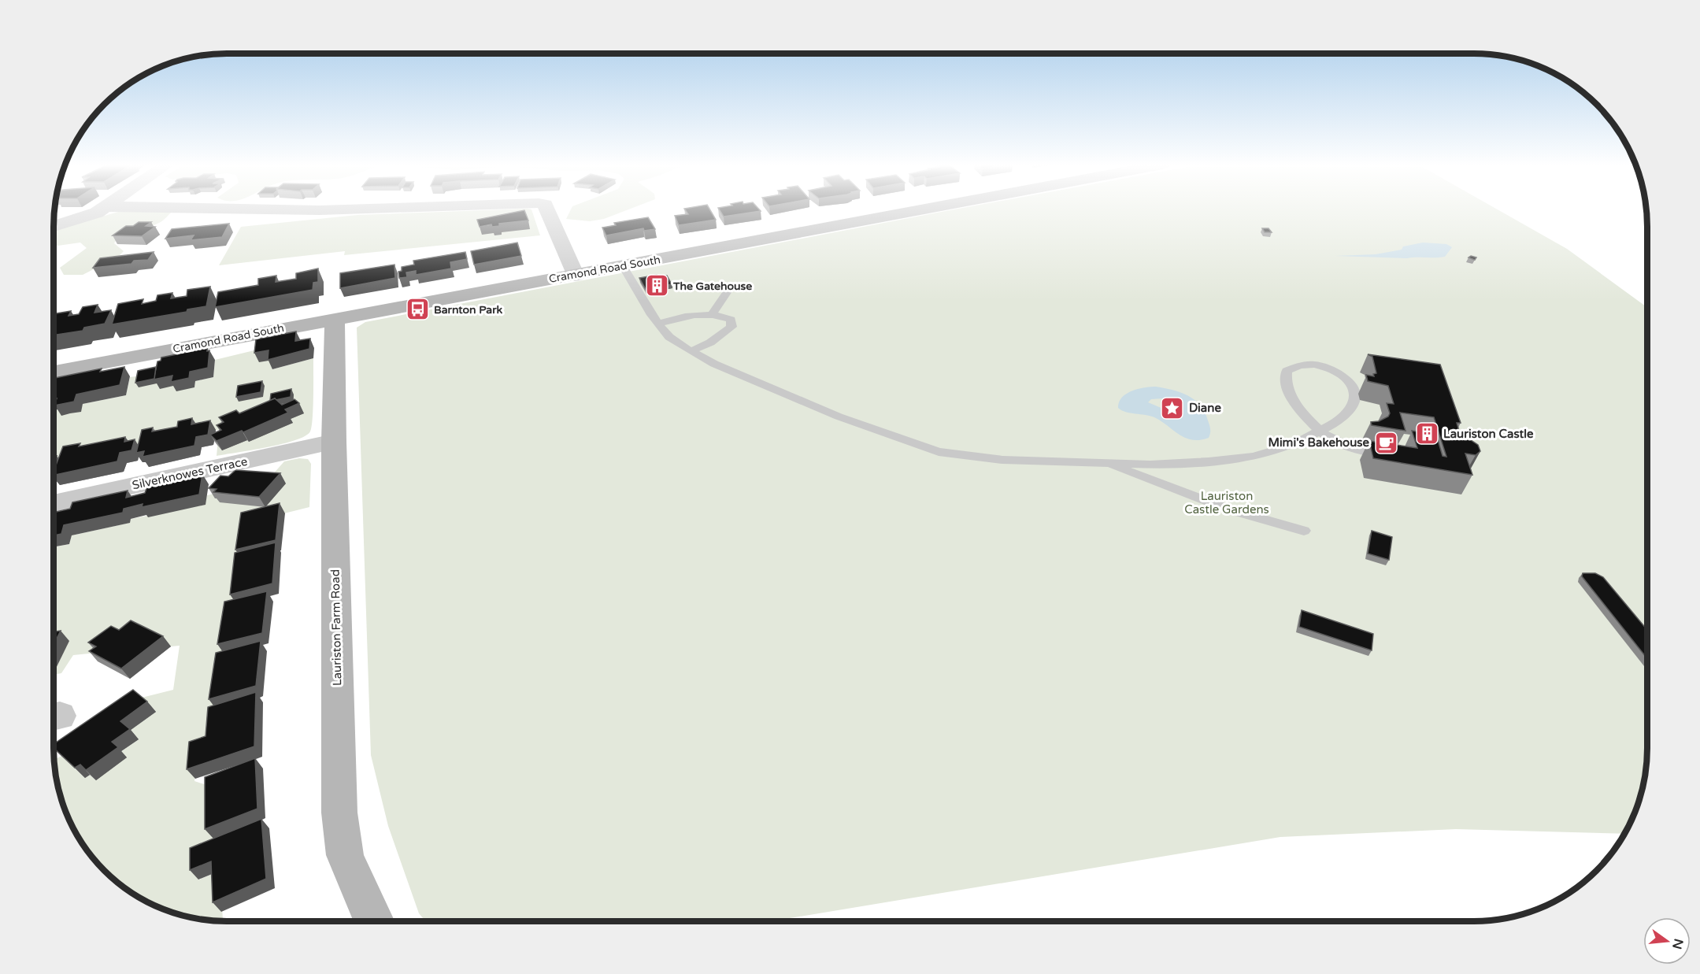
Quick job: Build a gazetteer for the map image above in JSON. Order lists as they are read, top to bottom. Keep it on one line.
{"streets":{"street":["Cramond Road South","Silverknowes Terrace","Lauriston Farm Road"]},"crossings":[["Cramond Road South","Lauriston Farm Road"],["Silverknowes Terrace","Lauriston Farm Road"]],"parks":["Lauriston Castle Gardens"],"places":{"building":["The Gatehouse","Lauriston Castle"],"bus stop":["Barnton Park"],"place":["Diane"],"cafe":["Mimi's Bakehouse"]},"north":"right"}
